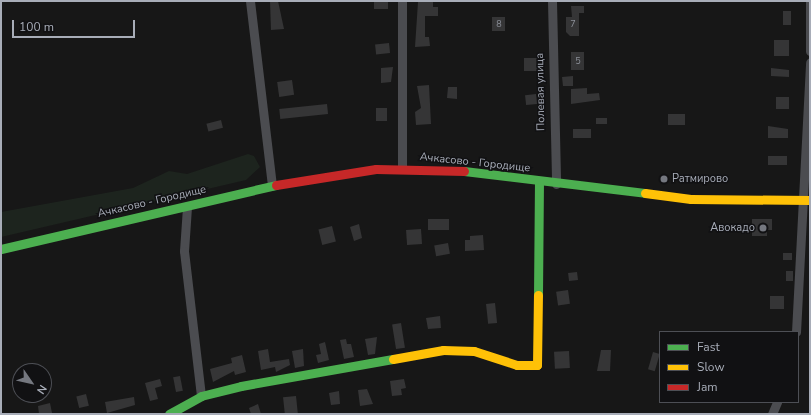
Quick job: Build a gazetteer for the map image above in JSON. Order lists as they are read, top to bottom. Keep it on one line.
{"streets":{"street":["Полевая улица","Ачкасово - Городище"]},"crossings":[["Полевая улица","Ачкасово - Городище"]],"places":["Ратмирово","Авокадо"],"house_numbers":["8","7","5"],"legend":["Fast","Slow","Jam"],"scale_bar":"100 m","north":"bottom right"}
